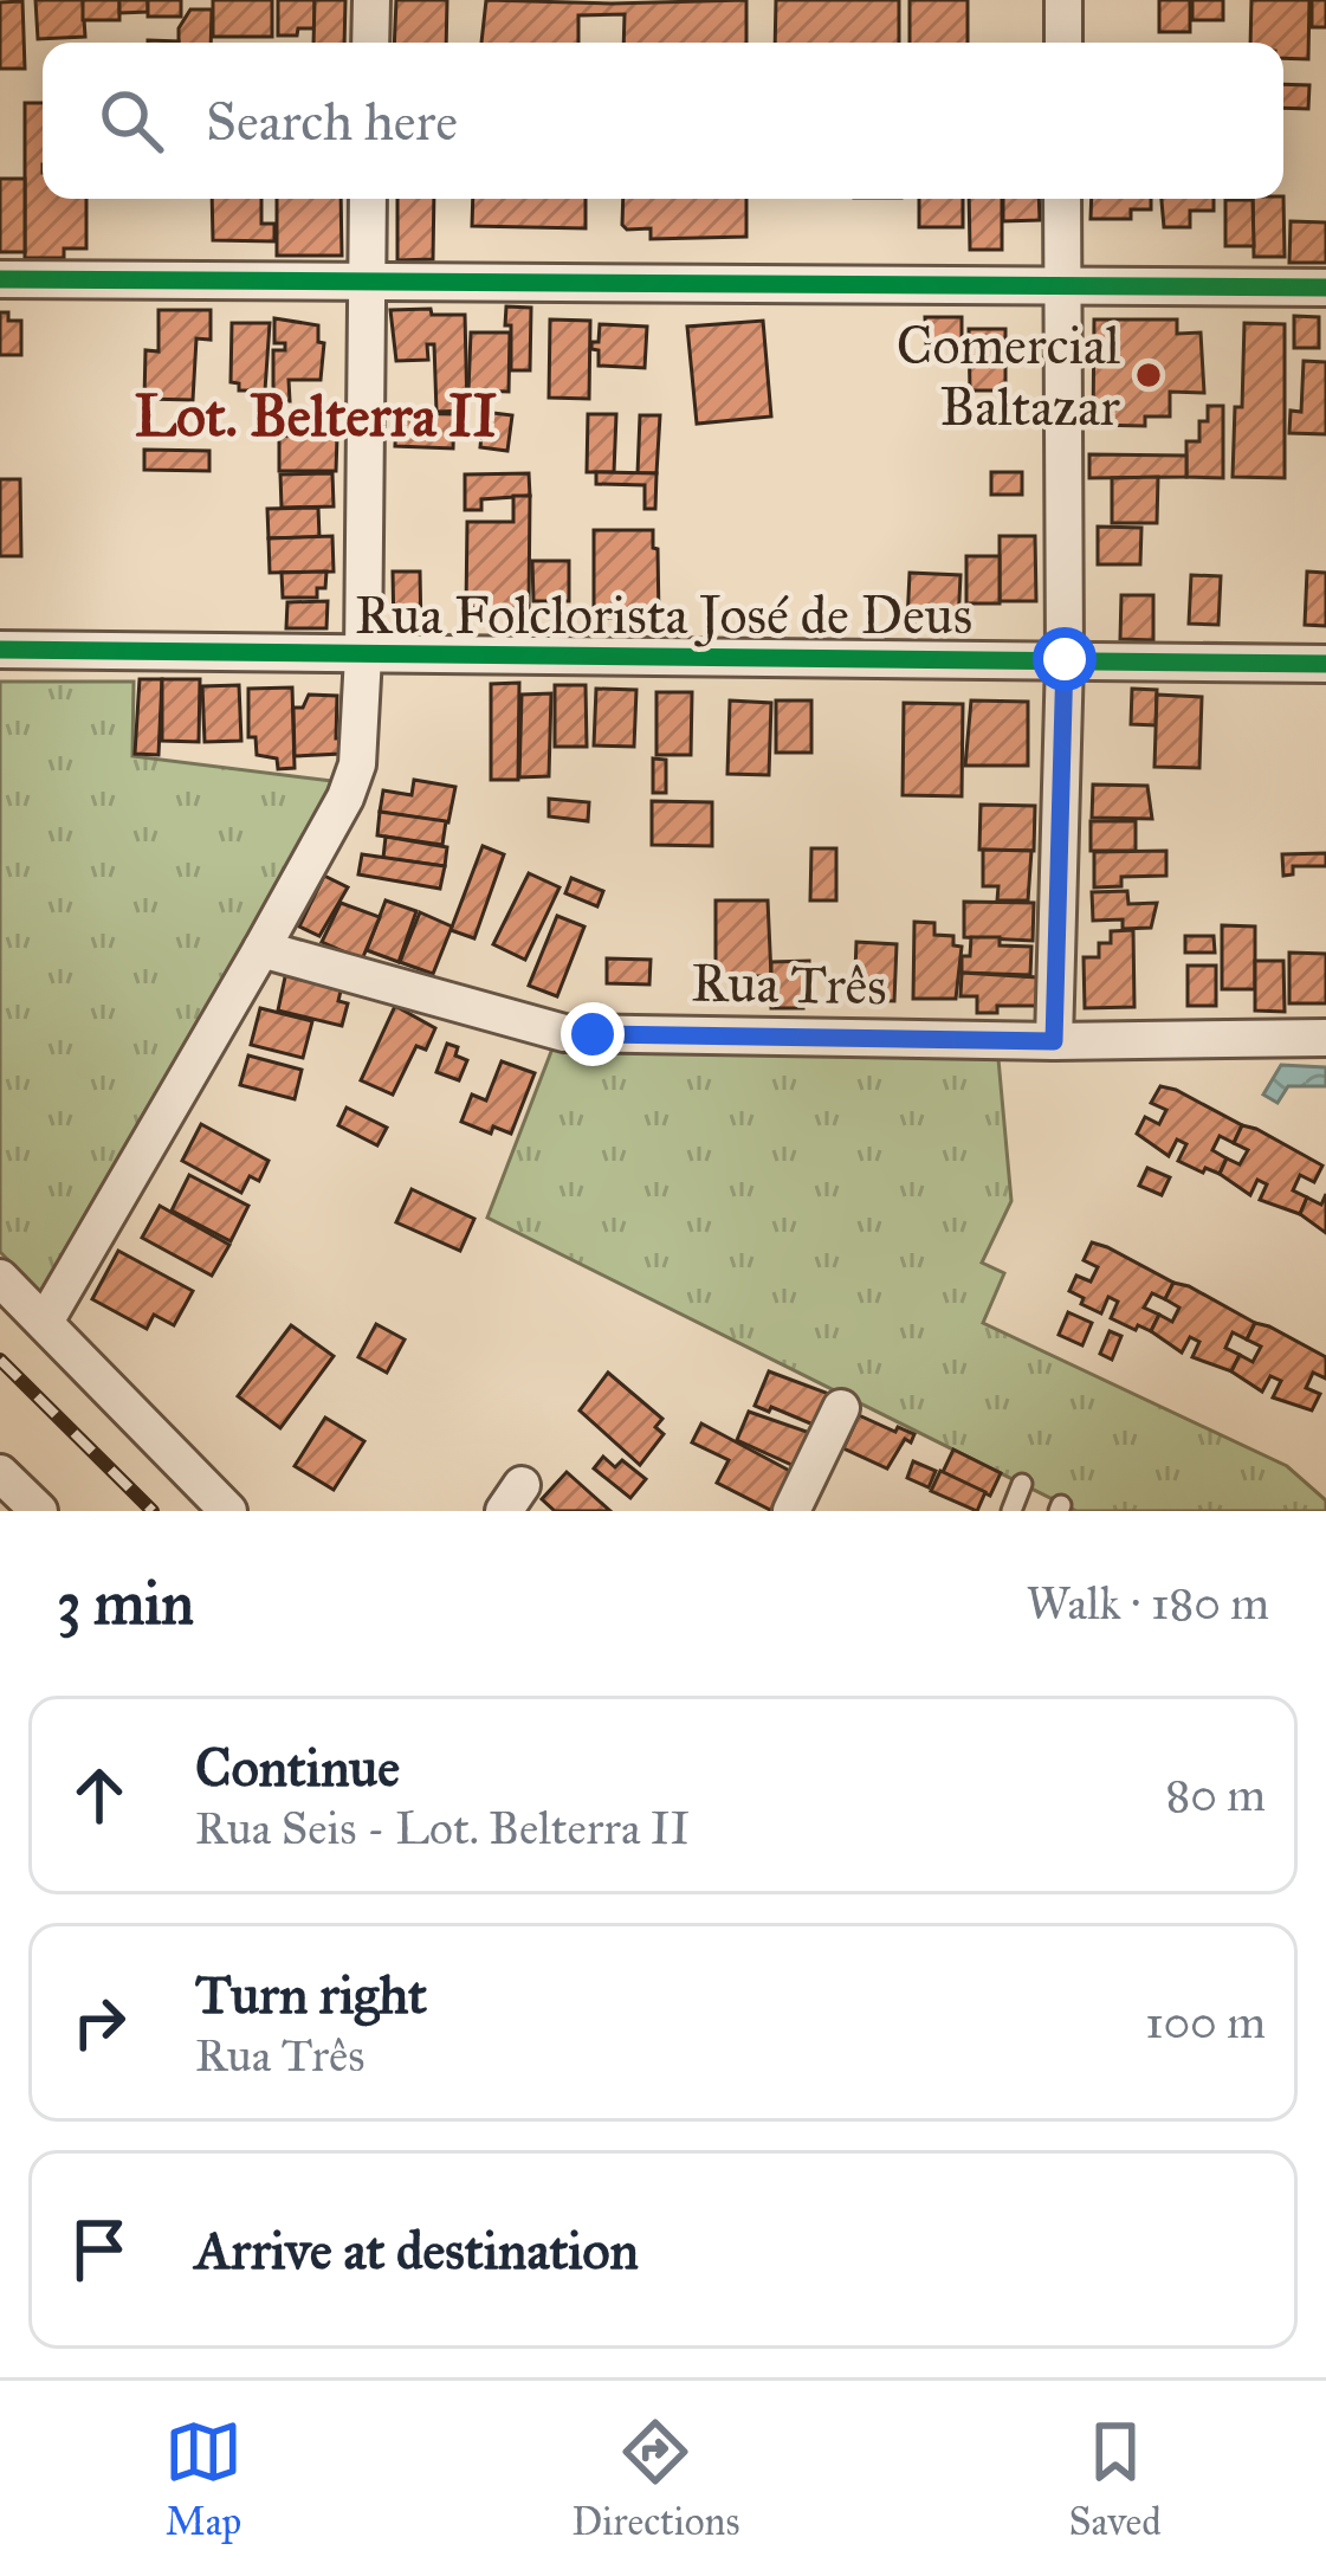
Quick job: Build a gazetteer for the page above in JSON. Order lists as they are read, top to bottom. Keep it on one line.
{"streets":{"street":["Rua Folclorista José de Deus","Rua Três"]},"districts":["Lot. Belterra II"],"places":["Comercial Baltazar"],"page":{"search":"Search here","heading":["3 min","Walk · 180 m"],"list":[["Continue","Rua Seis - Lot. Belterra II","80 m"],["Turn right","Rua Três","100 m"],"Arrive at destination"],"nav":["Map","Directions","Saved"]}}
